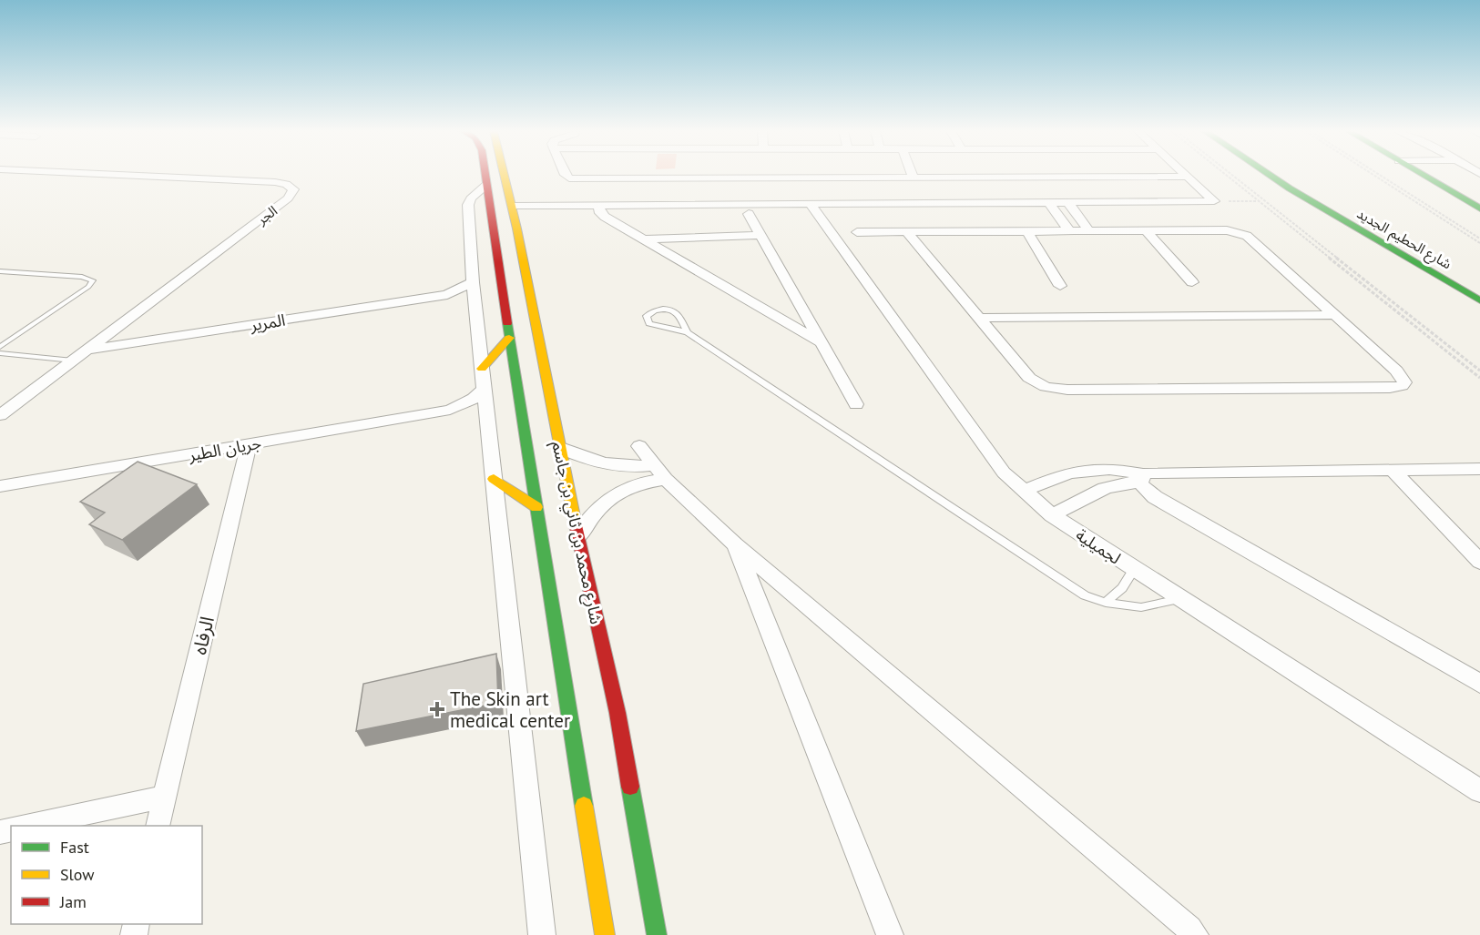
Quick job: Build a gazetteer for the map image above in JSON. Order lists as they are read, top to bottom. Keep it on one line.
{"streets":{"main road":["شارع الحطيم الجديد","شارع محمد بن ثاني بن جاسم"],"street":["الجر","المرير","جريان الطير","لجميلية","الرفاه"]},"crossings":[["الجر","المرير"],["جريان الطير","الرفاه"]],"places":{"health":["The Skin art medical center"]},"legend":["Fast","Slow","Jam"]}
